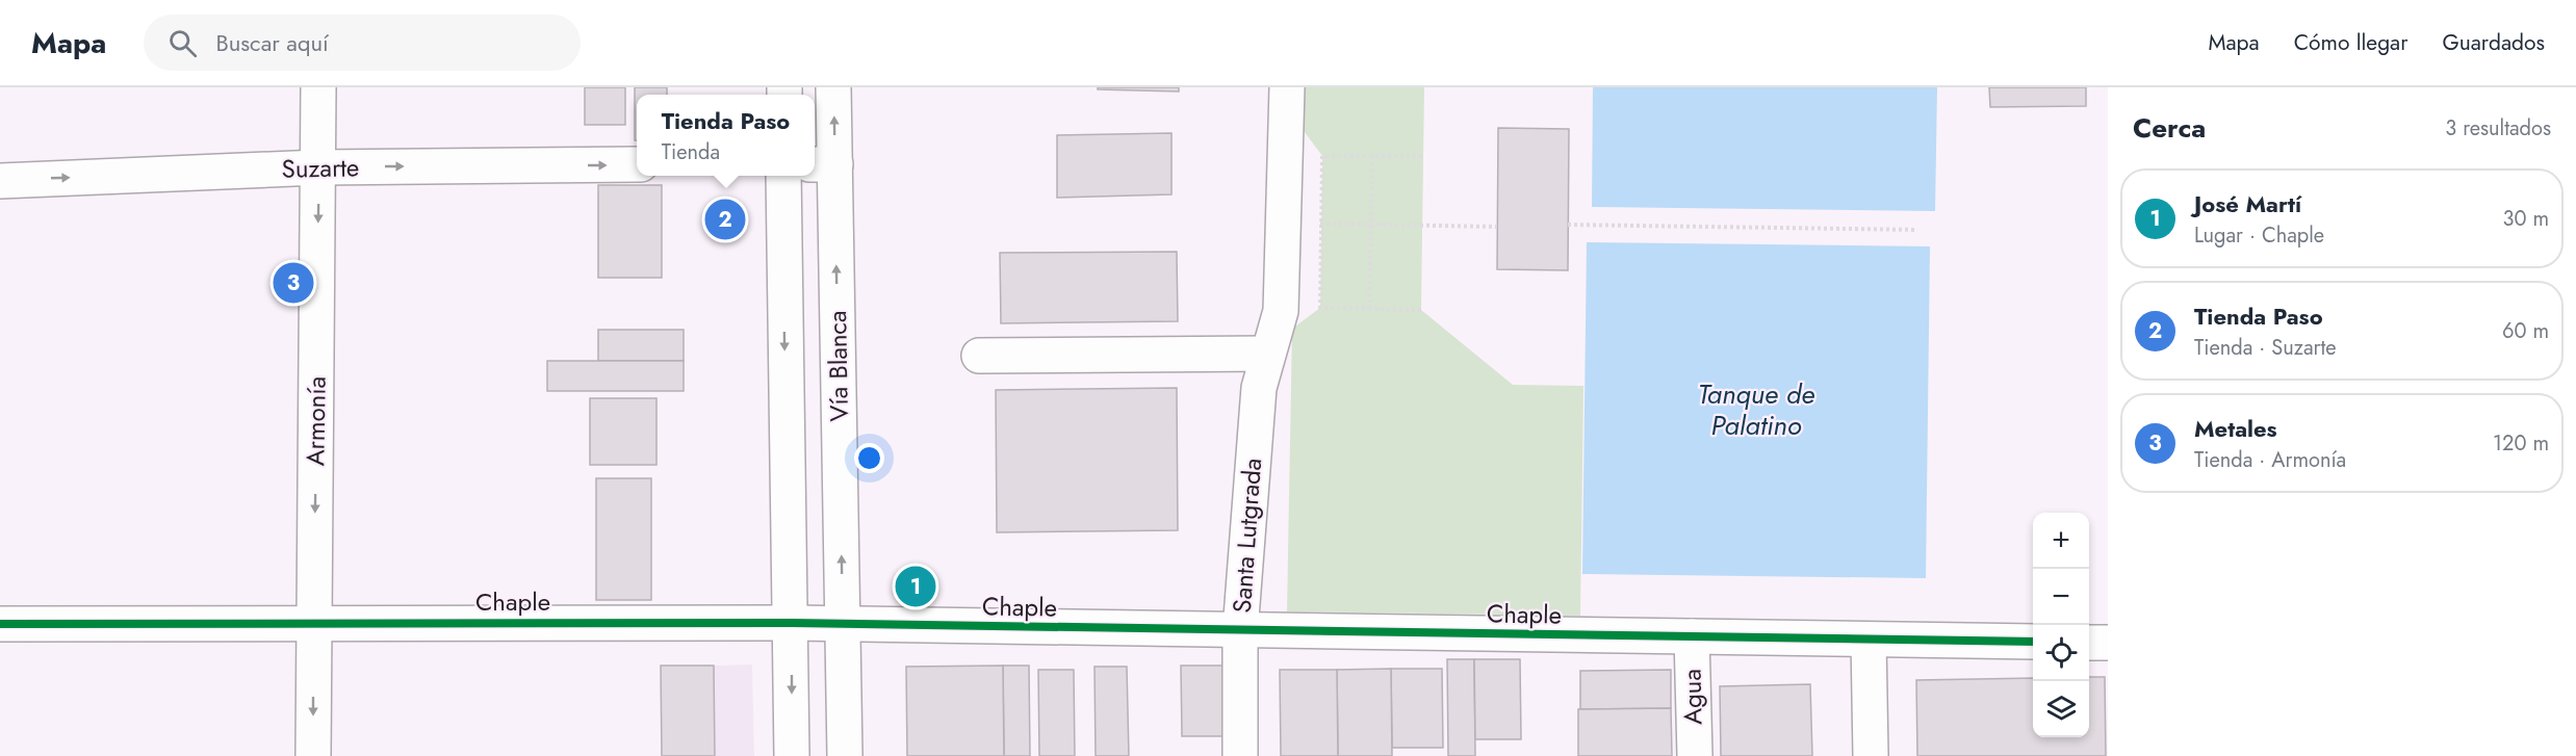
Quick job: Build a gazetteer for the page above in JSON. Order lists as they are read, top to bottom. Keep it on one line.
{"streets":{"street":["Suzarte","Vía Blanca","Armonía","Santa Lutgrada","Chaple","Agua"]},"crossings":[["Suzarte","Armonía"],["Vía Blanca","Chaple"],["Armonía","Chaple"],["Santa Lutgrada","Chaple"],["Chaple","Agua"]],"one_way":["Suzarte","Armonía"],"water":["Tanque de Palatino"],"page":{"header":"Mapa","search":"Buscar aquí","nav":["Mapa","Cómo llegar","Guardados"],"heading":["Cerca","3 resultados"],"popup":["Tienda Paso","Tienda"],"list":[{"mark":"1","name":"José Martí","note":"Lugar · Chaple","value":"30 m"},{"mark":"2","name":"Tienda Paso","note":"Tienda · Suzarte","value":"60 m"},{"mark":"3","name":"Metales","note":"Tienda · Armonía","value":"120 m"}],"pins":["2","3","1"],"map_buttons":["+","−"]}}
